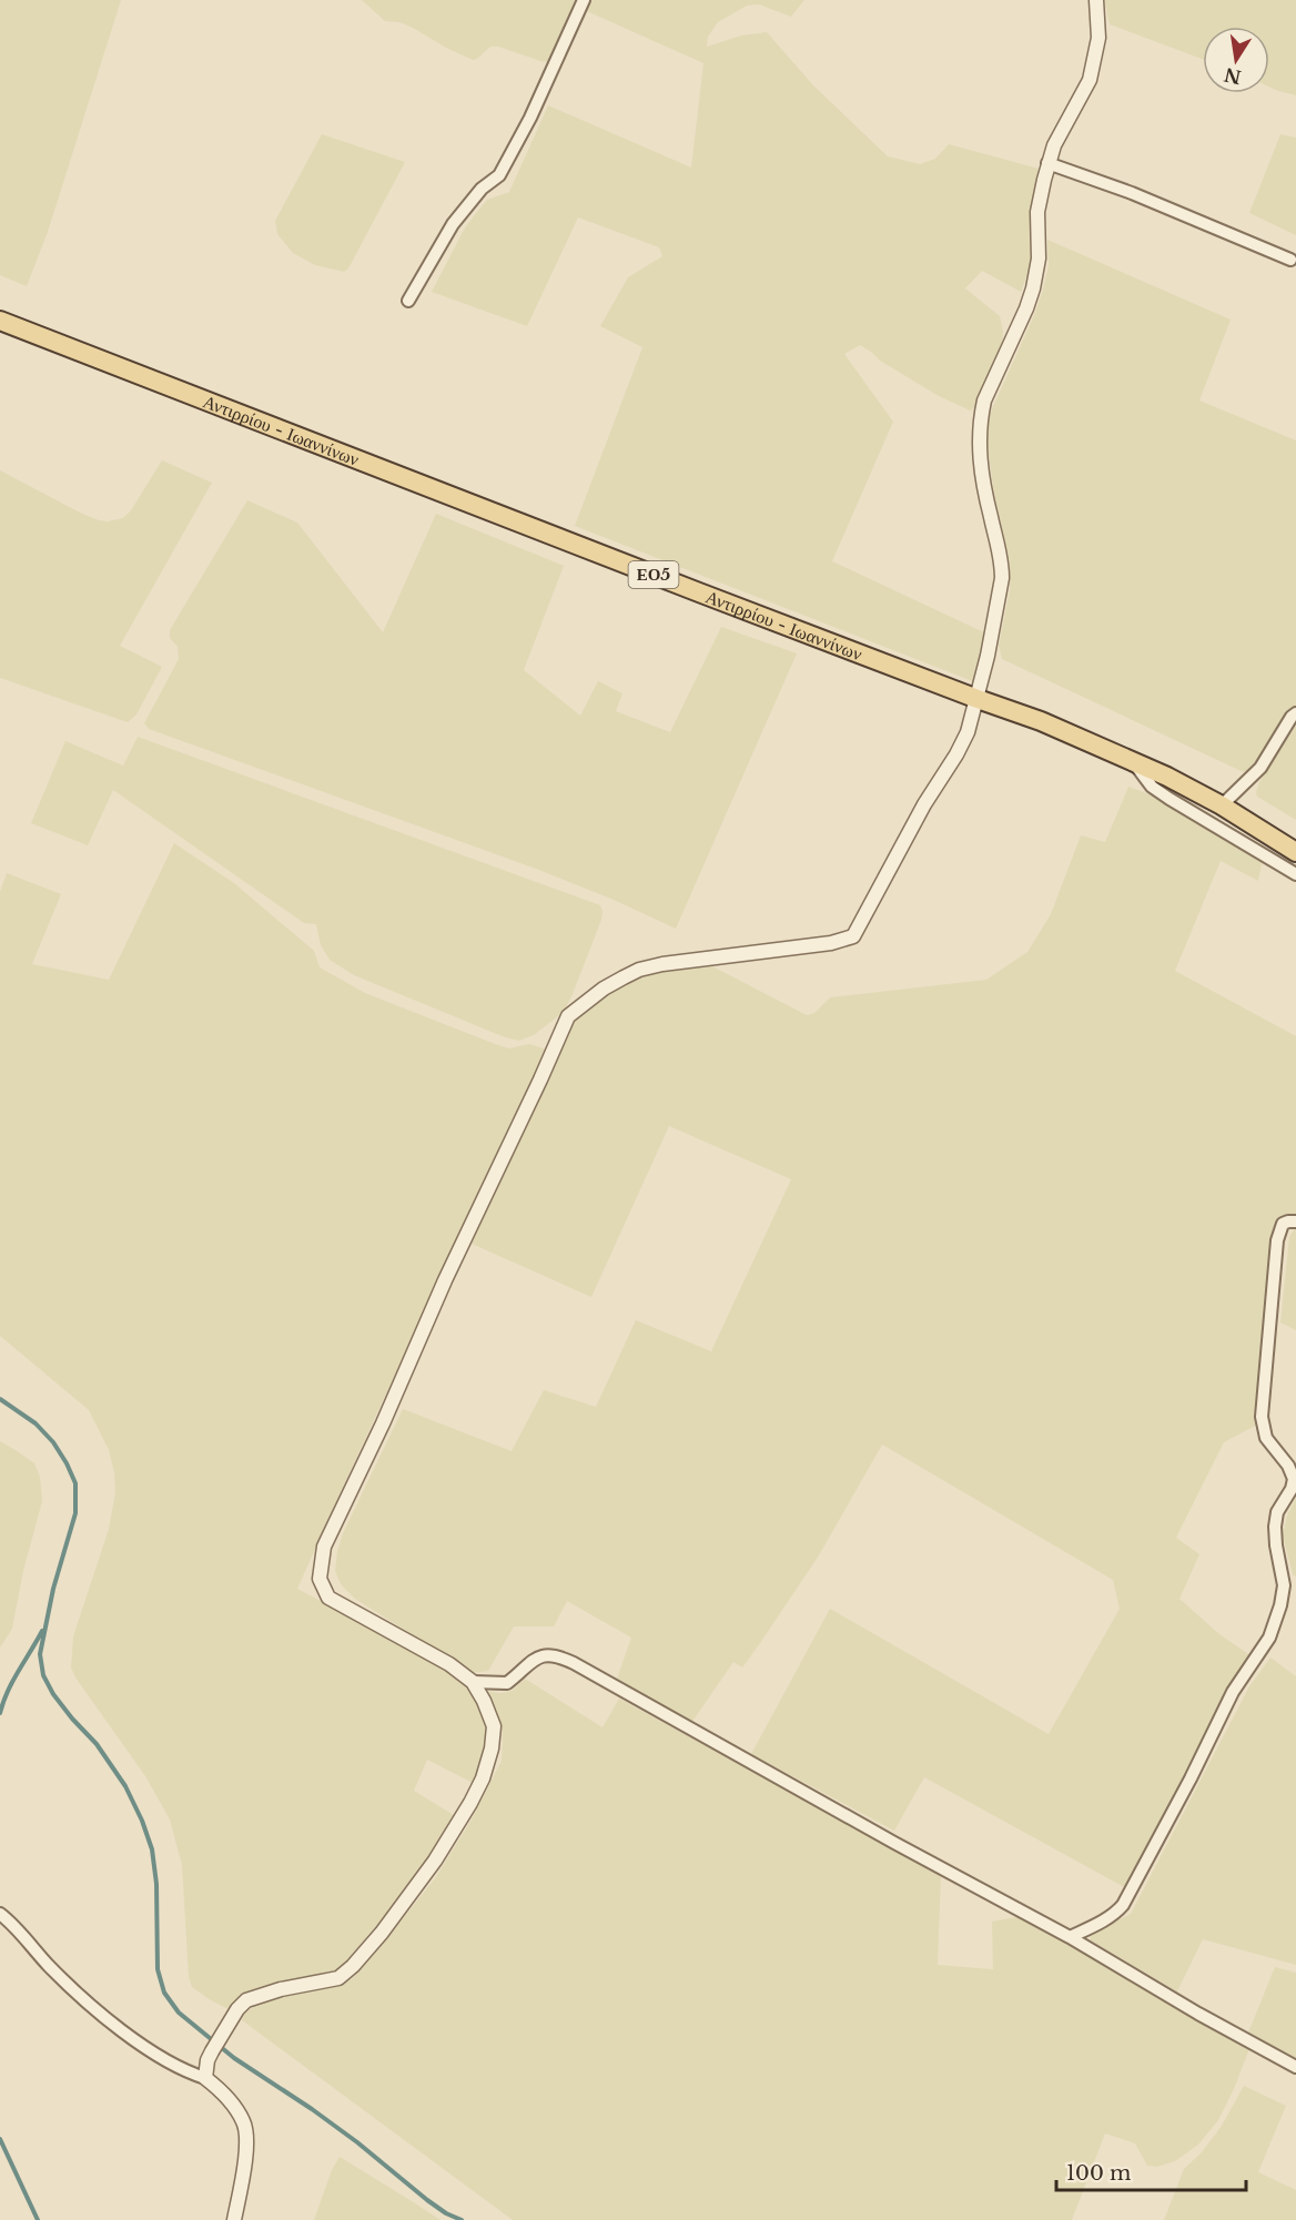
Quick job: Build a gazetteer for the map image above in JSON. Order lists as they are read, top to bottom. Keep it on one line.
{"streets":{"main road":["Αντιρρίου - Ιωαννίνων","ΕΟ5"]},"scale_bar":"100 m","north":"bottom"}
